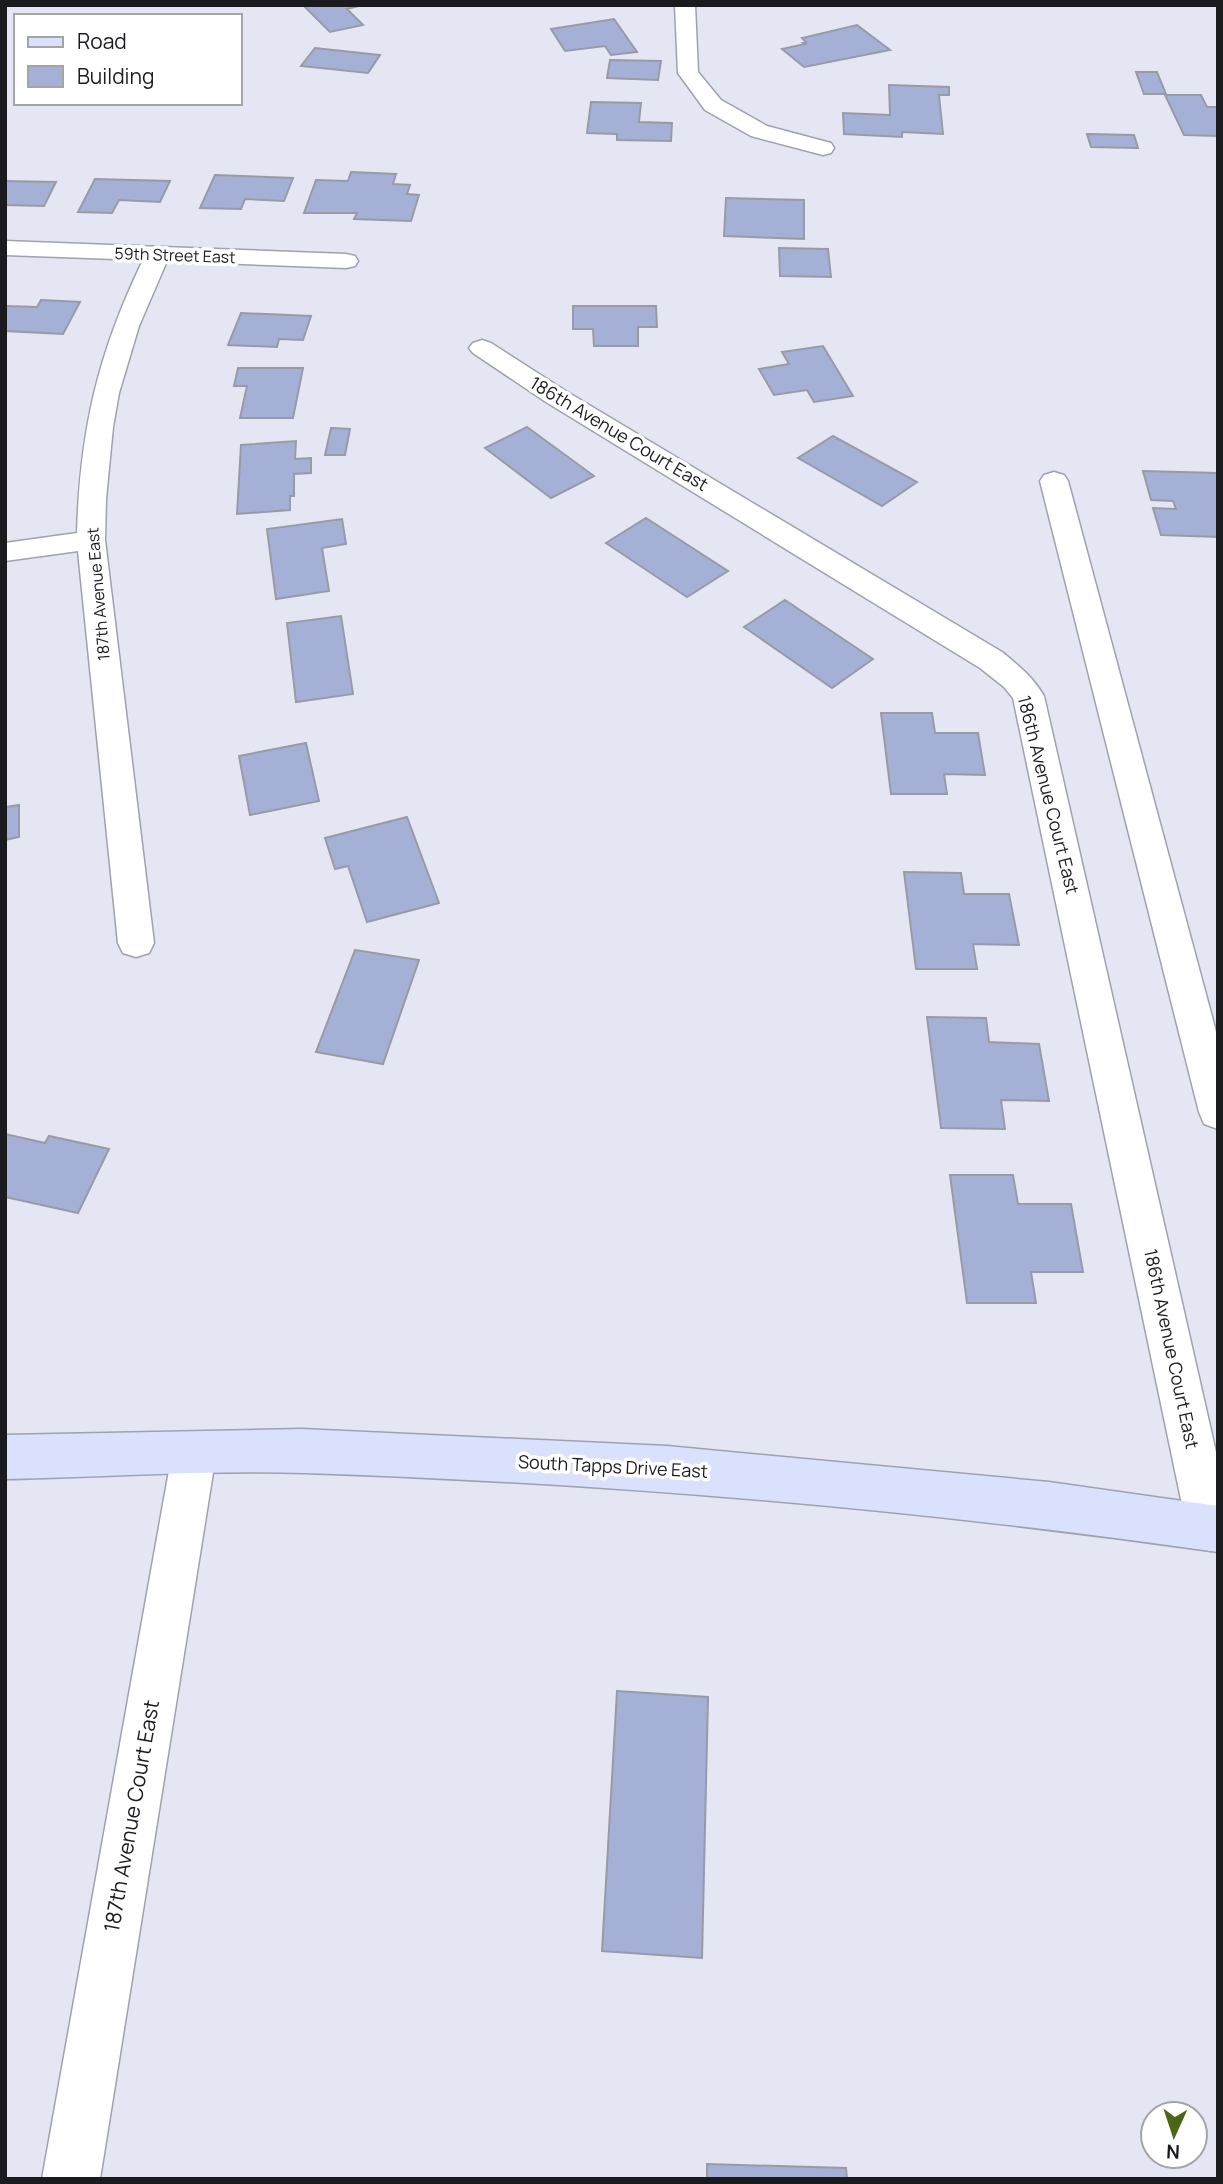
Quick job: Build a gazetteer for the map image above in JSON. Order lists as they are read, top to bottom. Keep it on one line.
{"streets":{"street":["59th Street East","186th Avenue Court East","187th Avenue East","South Tapps Drive East","187th Avenue Court East"]},"crossings":[["59th Street East","187th Avenue East"],["186th Avenue Court East","South Tapps Drive East"],["South Tapps Drive East","187th Avenue Court East"]],"legend":["Road","Building"],"north":"bottom"}
